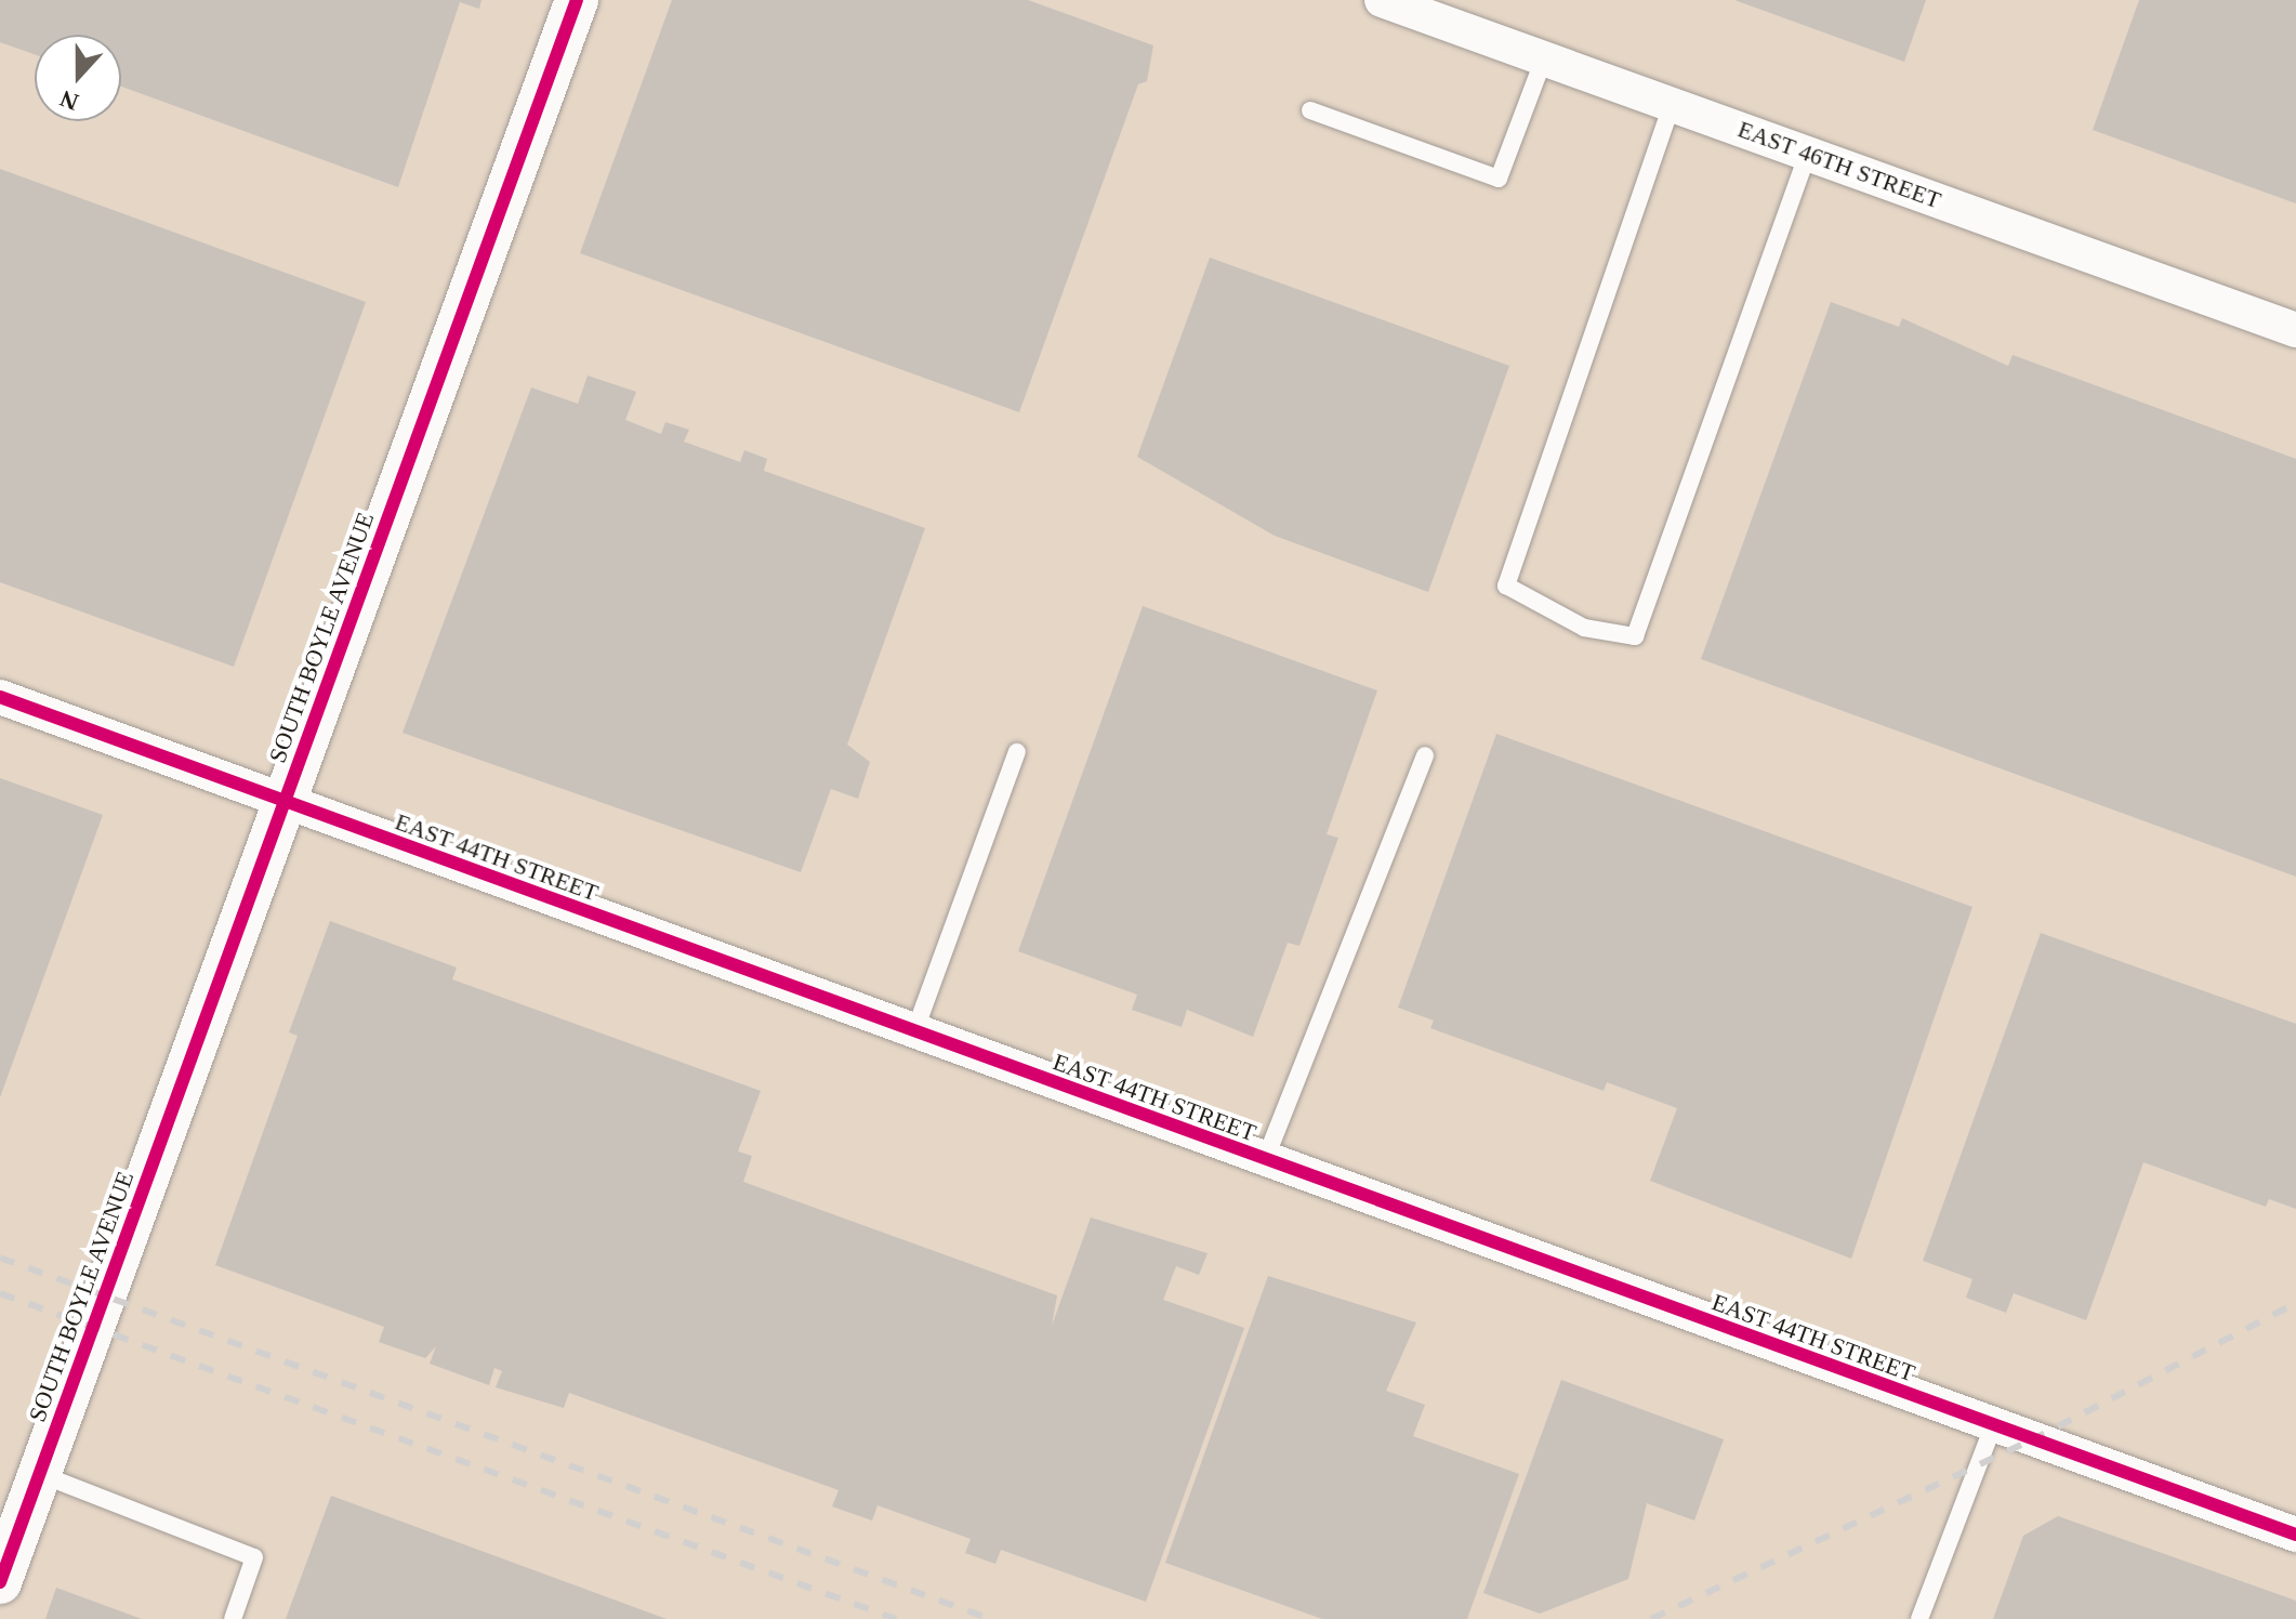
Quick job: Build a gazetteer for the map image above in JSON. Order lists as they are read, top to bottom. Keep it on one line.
{"streets":{"street":["EAST 46TH STREET","SOUTH BOYLE AVENUE","EAST 44TH STREET"]},"crossings":[["SOUTH BOYLE AVENUE","EAST 44TH STREET"]],"north":"bottom"}
